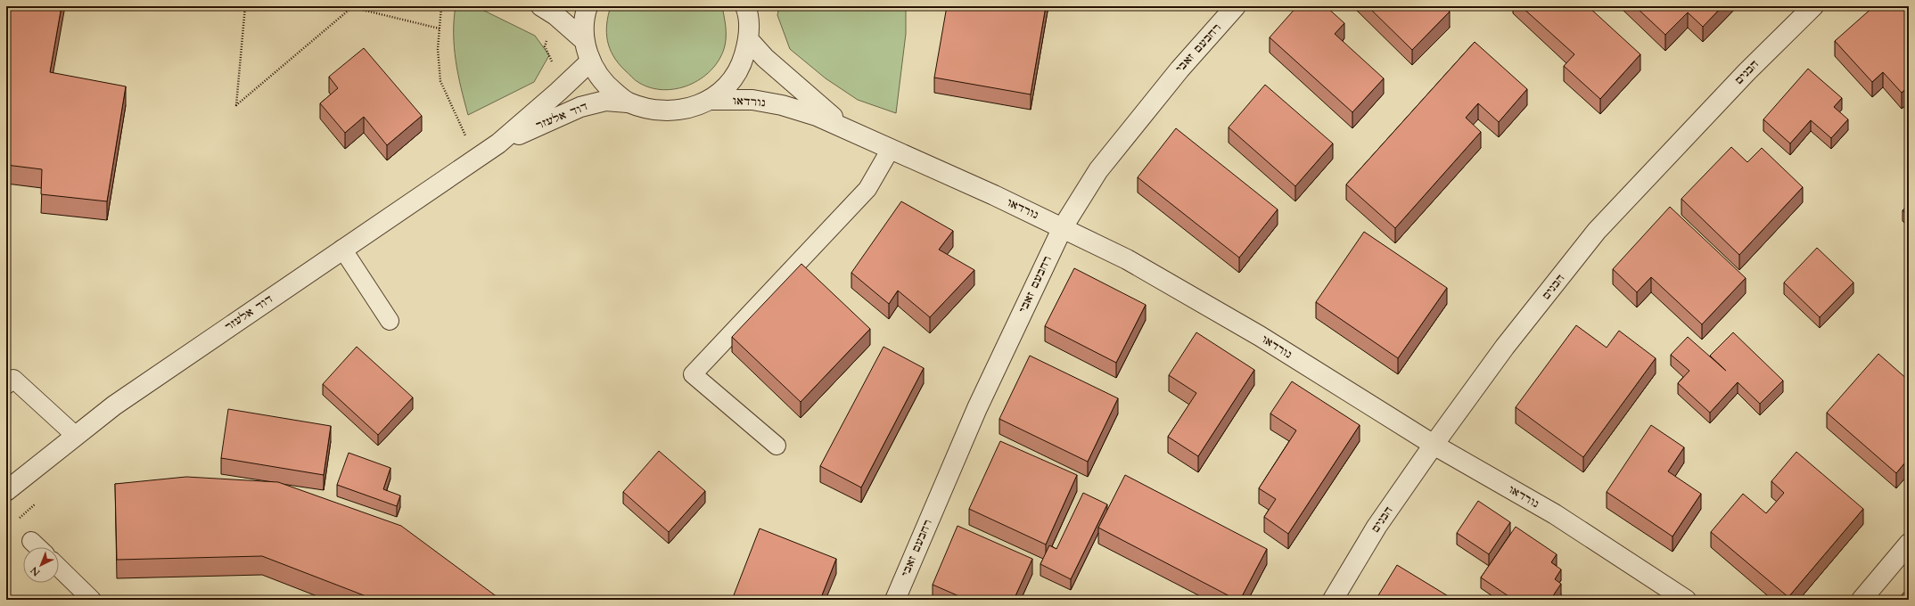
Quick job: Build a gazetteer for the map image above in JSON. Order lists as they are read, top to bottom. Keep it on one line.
{"streets":{"street":["רחבעם זאבי","הבנים","נורדאו","דוד אלעזר"]},"crossings":[["רחבעם זאבי","נורדאו"],["הבנים","נורדאו"]],"north":"bottom left"}
